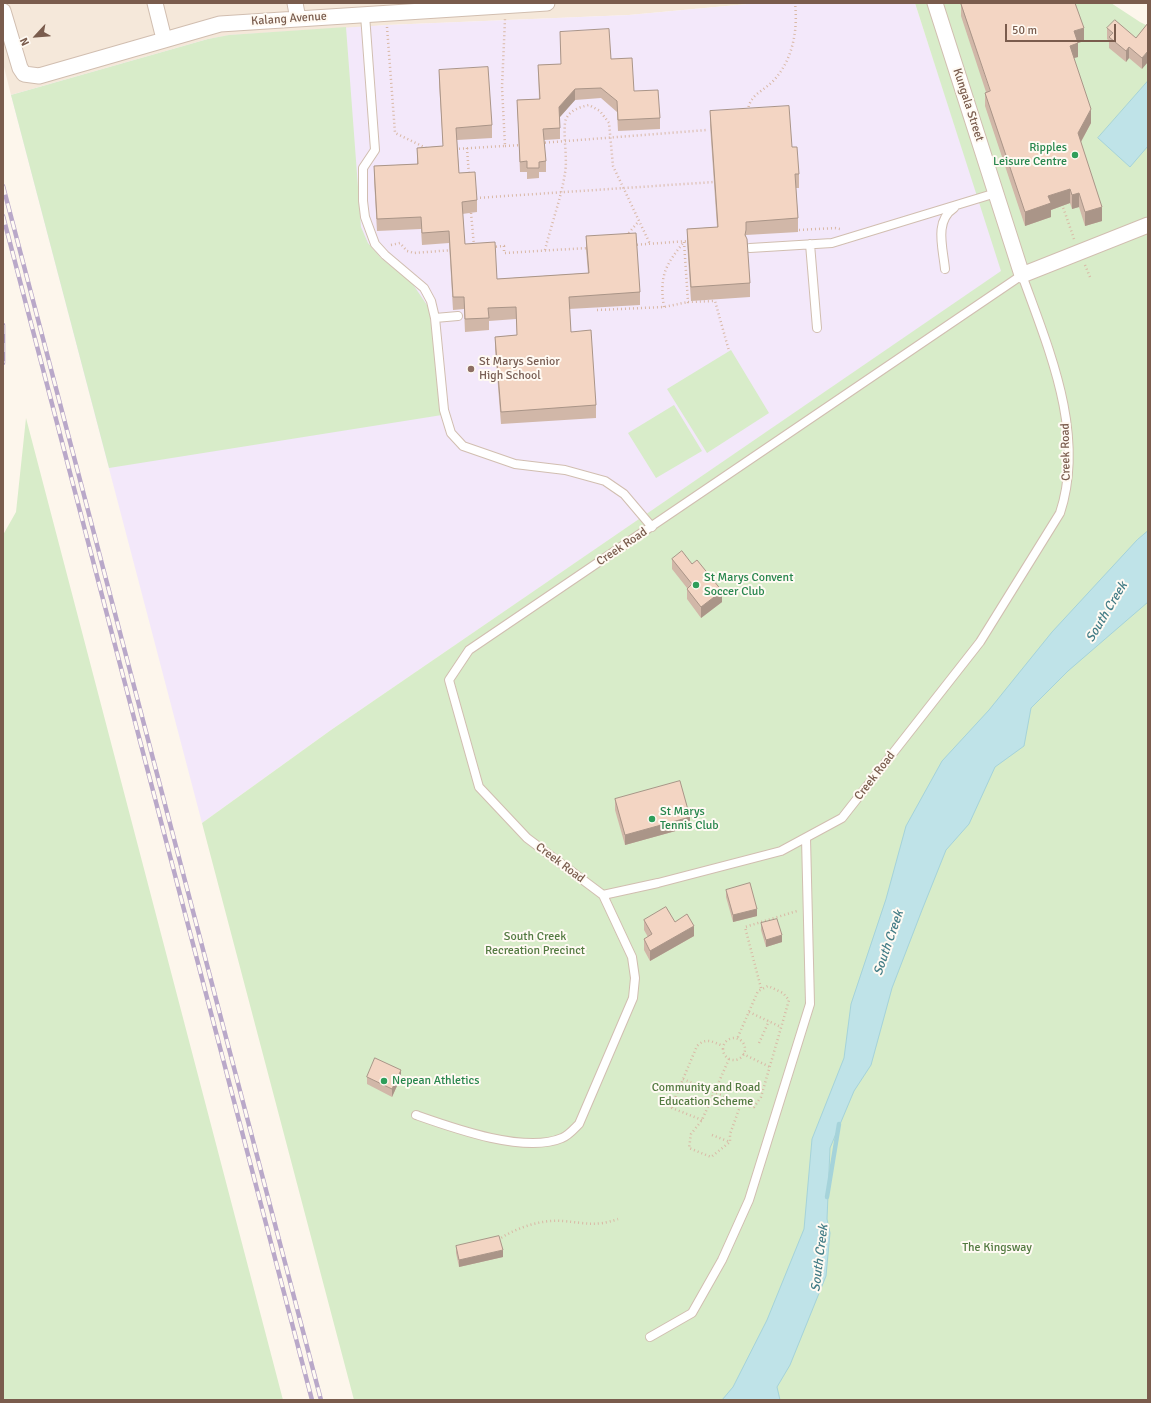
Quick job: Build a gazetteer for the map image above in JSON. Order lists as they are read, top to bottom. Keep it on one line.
{"streets":{"street":["Kalang Avenue","Kungala Street","Creek Road"]},"crossings":[["Kungala Street","Creek Road"]],"water":["South Creek"],"parks":["South Creek Recreation Precinct","Community and Road Education Scheme","The Kingsway"],"places":["Ripples Leisure Centre","St Marys Senior High School","St Marys Convent Soccer Club","St Marys Tennis Club","Nepean Athletics"],"scale_bar":"50 m","north":"bottom left"}
